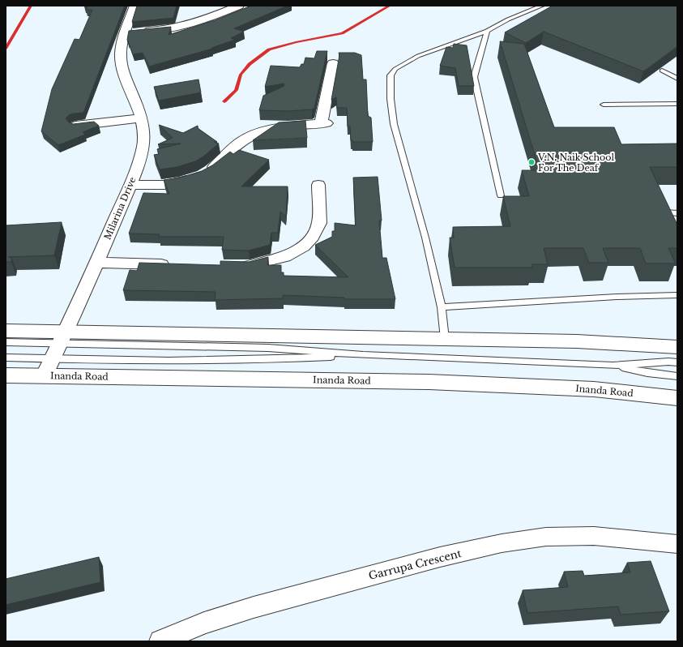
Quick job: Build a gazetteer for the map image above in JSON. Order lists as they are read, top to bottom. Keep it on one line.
{"streets":{"street":["Milarina Drive","Inanda Road","Garrupa Crescent"]},"crossings":[["Milarina Drive","Inanda Road"]],"places":["V.N. Naik School For The Deaf"]}
